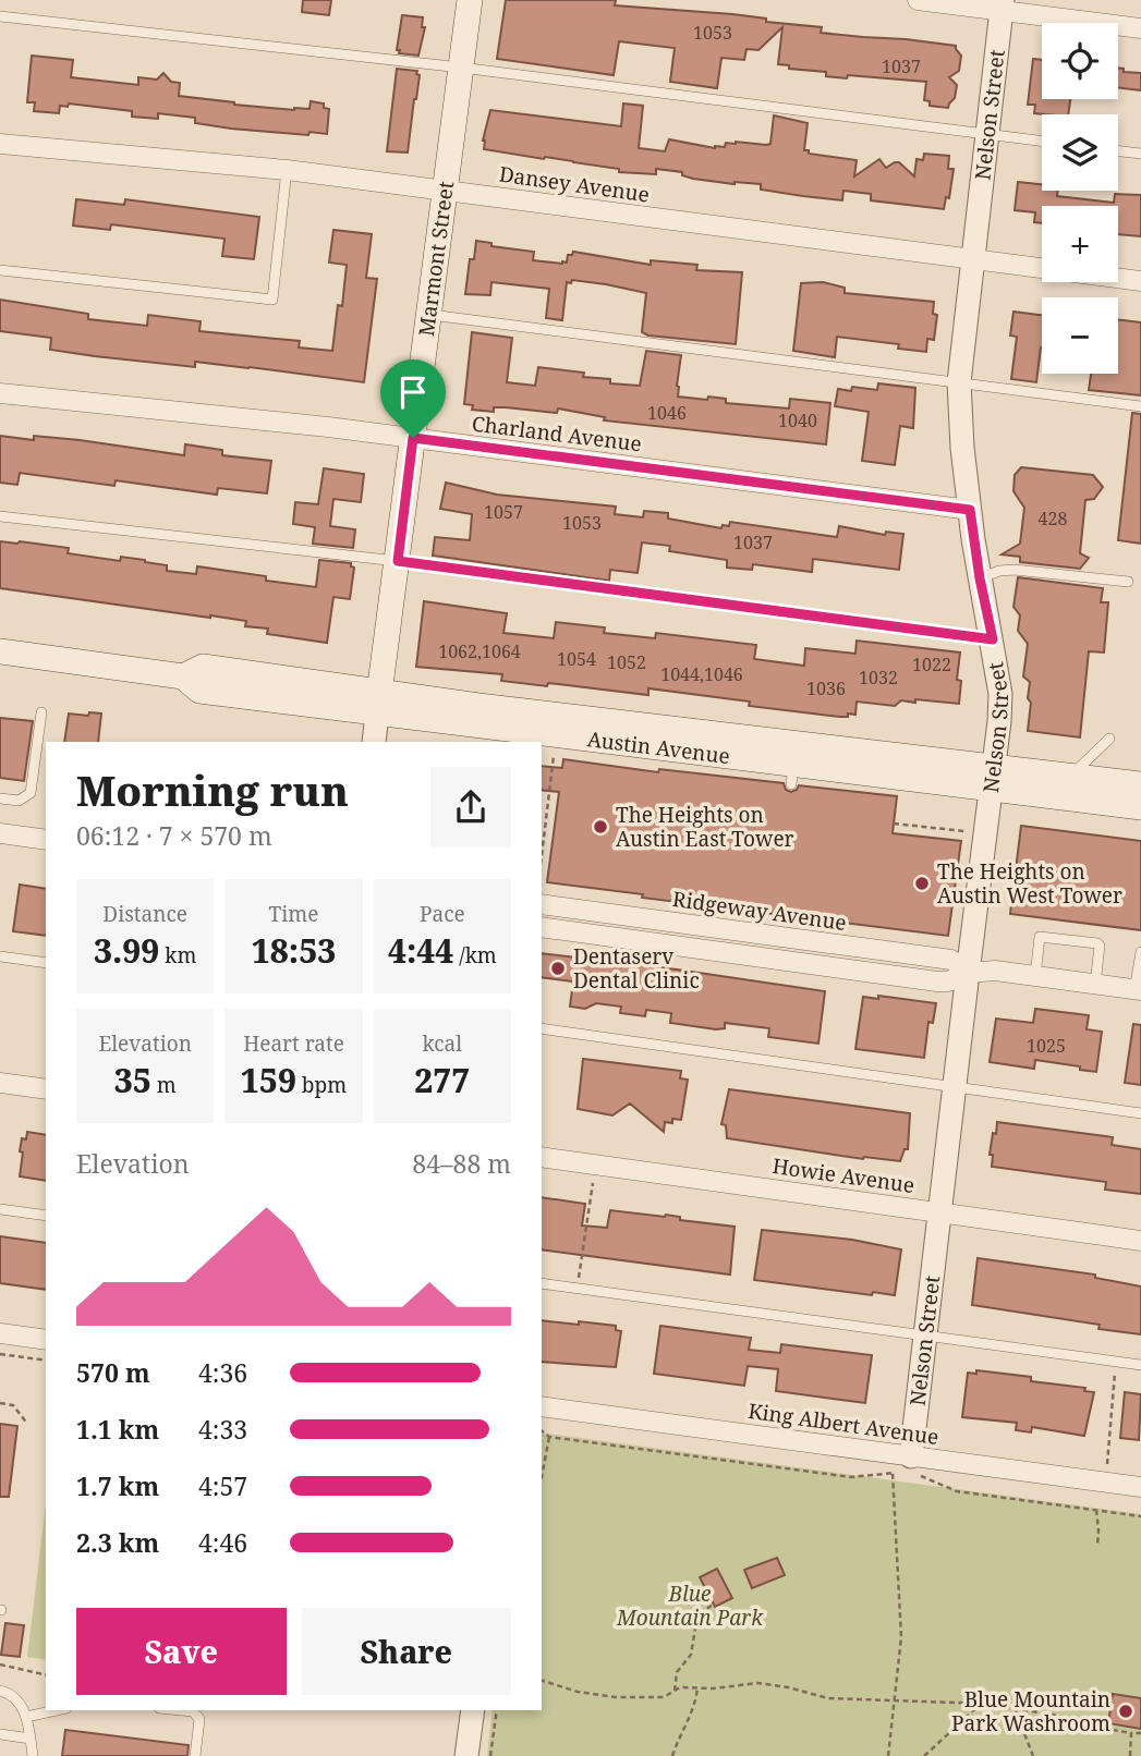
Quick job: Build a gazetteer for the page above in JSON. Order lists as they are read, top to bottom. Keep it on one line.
{"streets":{"main road":["Marmont Street","Austin Avenue"],"street":["Nelson Street","Dansey Avenue","Charland Avenue","Ridgeway Avenue","Howie Avenue","King Albert Avenue"]},"crossings":[["Nelson Street","Dansey Avenue"],["Nelson Street","Charland Avenue"],["Nelson Street","Austin Avenue"],["Nelson Street","Ridgeway Avenue"],["Nelson Street","Howie Avenue"],["Nelson Street","King Albert Avenue"],["Dansey Avenue","Marmont Street"],["Marmont Street","Charland Avenue"],["Marmont Street","Austin Avenue"]],"parks":["Blue Mountain Park"],"places":["The Heights on Austin East Tower","The Heights on Austin West Tower","Dentaserv Dental Clinic","Blue Mountain Park Washroom"],"house_numbers":["1053","1037","1046","1040","1057","428","1053","1037","1062,1064","1054","1052","1022","1044,1046","1032","1036","1025"],"page":{"map_buttons":["+","−"],"heading":["Morning run","06:12 · 7 × 570 m"],"stats":[["Distance","3.99 km"],["Time","18:53"],["Pace","4:44 /km"],["Elevation","35 m"],["Heart rate","159 bpm"],["kcal","277"]],"chart":["Elevation","84–88 m"],"list":[{"name":"570 m","note":"4:36"},{"name":"1.1 km","note":"4:33"},{"name":"1.7 km","note":"4:57"},{"name":"2.3 km","note":"4:46"}],"buttons":["Save","Share"]}}
